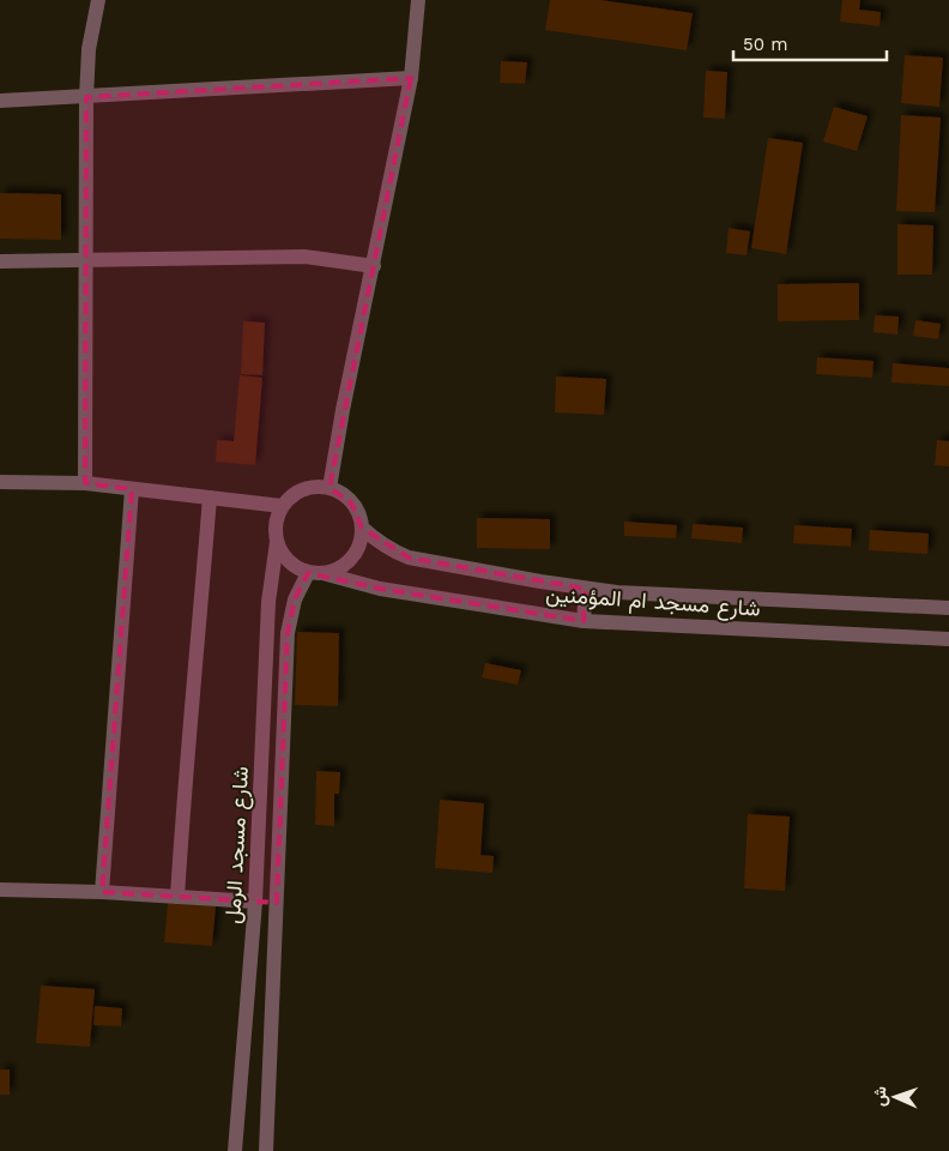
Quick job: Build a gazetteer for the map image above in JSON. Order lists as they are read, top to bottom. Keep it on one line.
{"streets":{"street":["شارع مسجد ام المؤمنين","شارع مسجد الرمل"]},"crossings":[["شارع مسجد ام المؤمنين","شارع مسجد الرمل"]],"scale_bar":"50 m","north":"left"}
